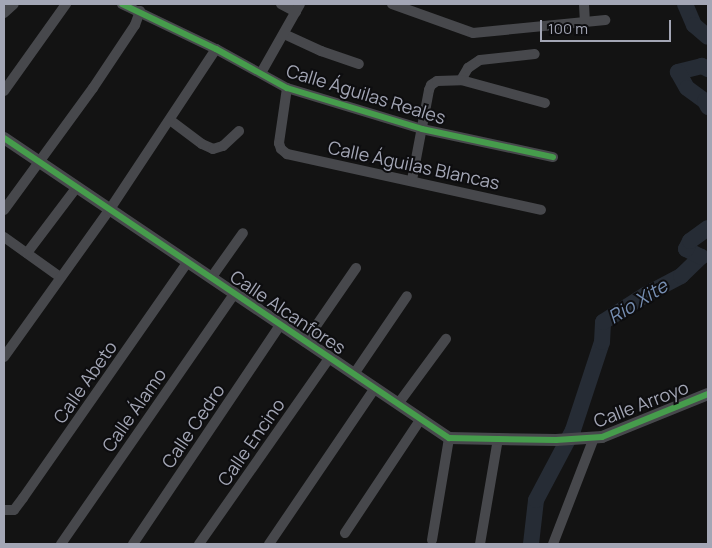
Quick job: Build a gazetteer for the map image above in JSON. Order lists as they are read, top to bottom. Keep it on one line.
{"streets":{"street":["Calle Águilas Reales","Calle Águilas Blancas","Calle Alcanfores","Calle Abeto","Calle Arroyo","Calle Álamo","Calle Cedro","Calle Encino"]},"crossings":[["Calle Águilas Reales","Calle Águilas Blancas"],["Calle Alcanfores","Calle Abeto"],["Calle Alcanfores","Calle Álamo"],["Calle Alcanfores","Calle Cedro"],["Calle Alcanfores","Calle Encino"]],"water":["Rio Xite"],"scale_bar":"100 m"}
